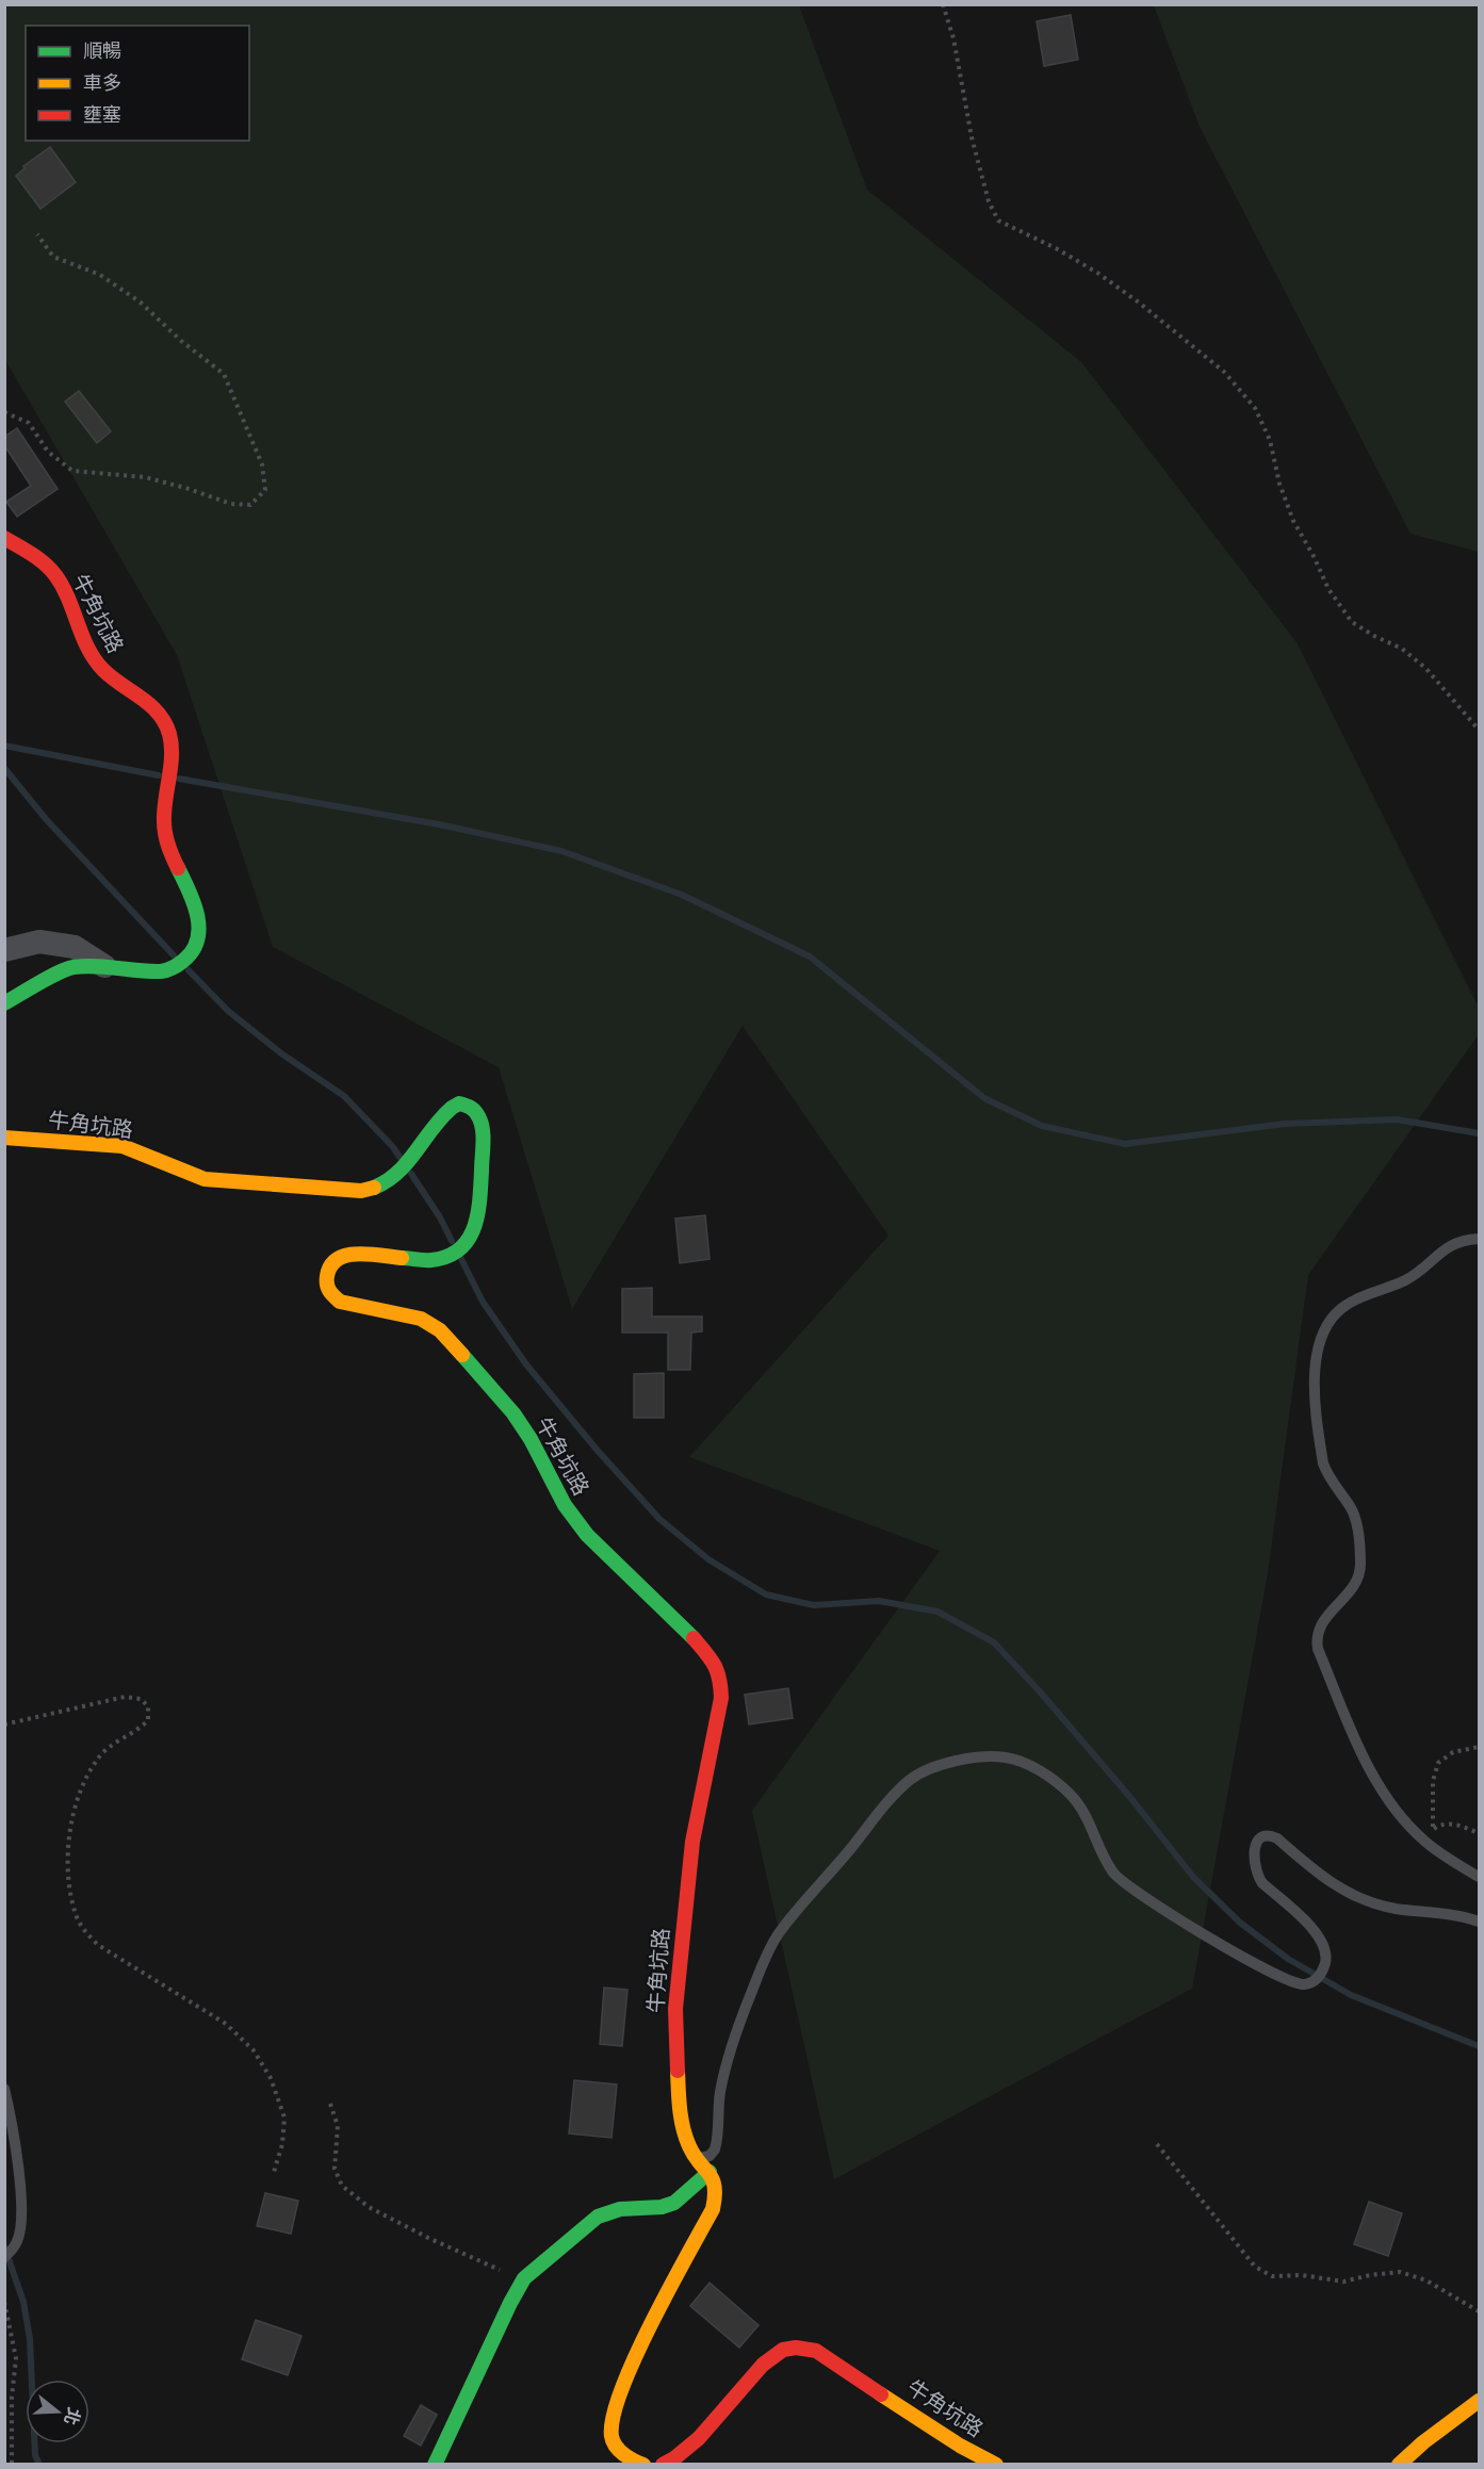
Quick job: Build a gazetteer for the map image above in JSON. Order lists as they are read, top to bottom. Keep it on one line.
{"streets":{"street":["牛角坑路"]},"legend":["順暢","車多","壅塞"],"north":"right"}
